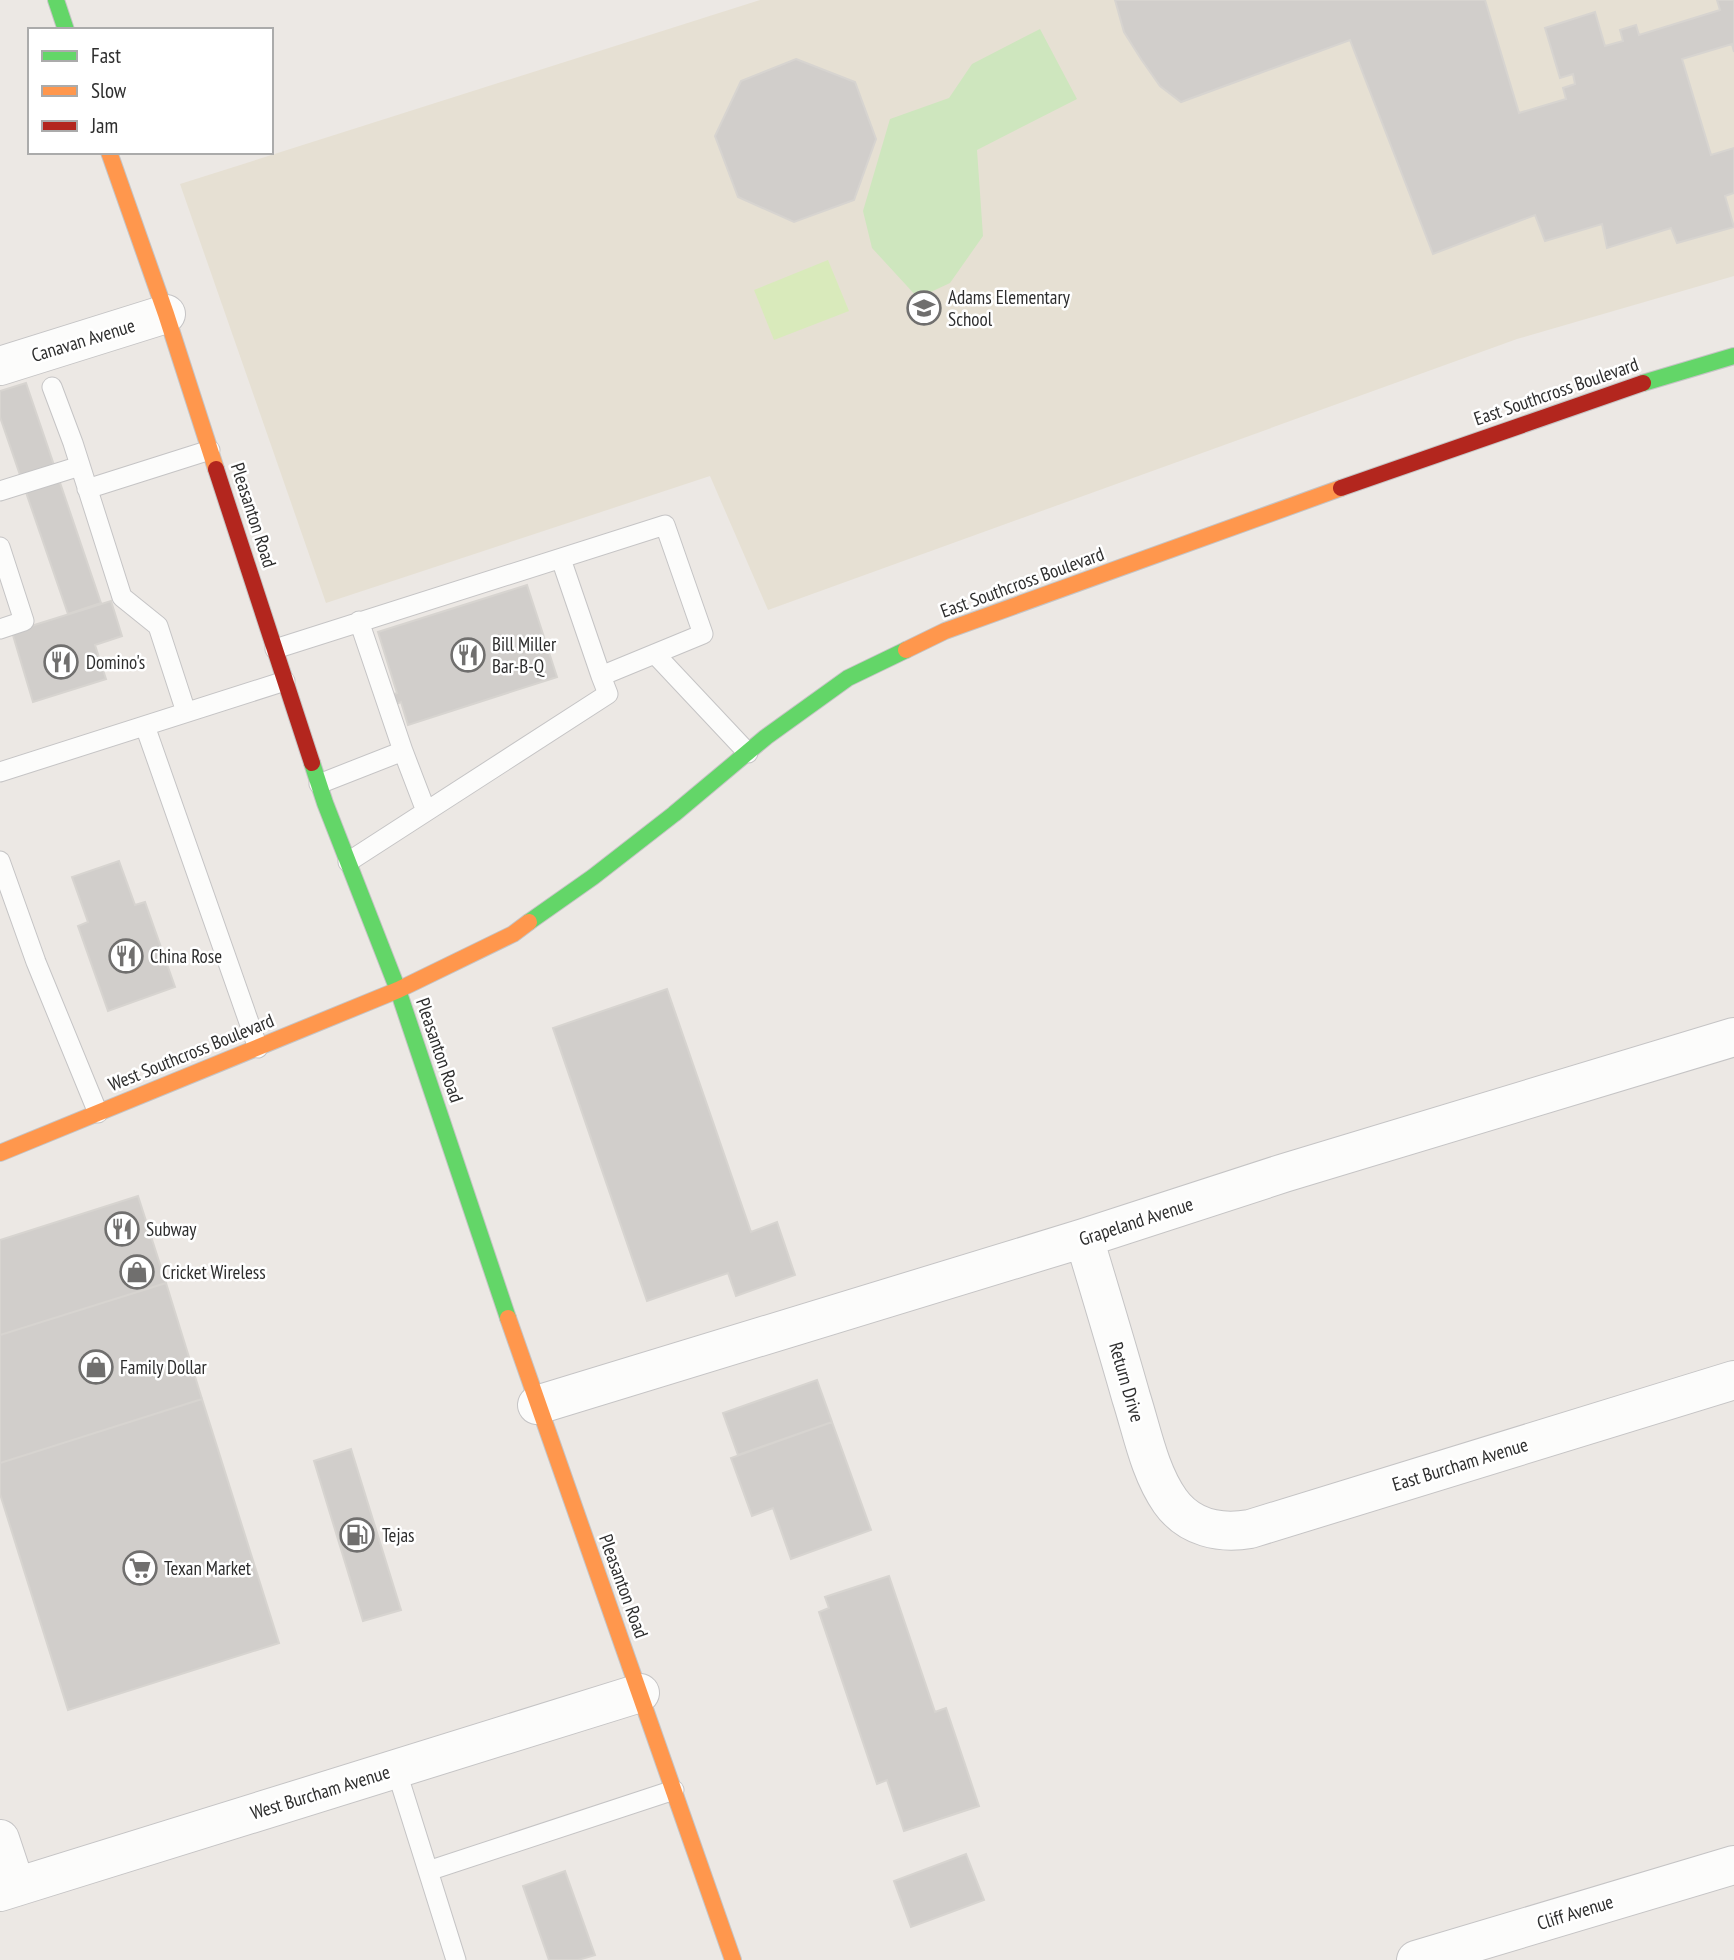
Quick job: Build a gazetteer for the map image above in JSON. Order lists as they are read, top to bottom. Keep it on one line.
{"streets":{"main road":["East Southcross Boulevard","Pleasanton Road","West Southcross Boulevard"],"street":["Canavan Avenue","Grapeland Avenue","Return Drive","East Burcham Avenue","West Burcham Avenue","Cliff Avenue"]},"crossings":[["Canavan Avenue","Pleasanton Road"],["East Southcross Boulevard","Pleasanton Road"],["East Southcross Boulevard","West Southcross Boulevard"],["Pleasanton Road","West Southcross Boulevard"],["Pleasanton Road","Grapeland Avenue"],["Pleasanton Road","West Burcham Avenue"],["Grapeland Avenue","Return Drive"],["Return Drive","East Burcham Avenue"]],"places":{"school or university":["Adams Elementary School"],"restaurant":["Bill Miller Bar-B-Q","Domino's","China Rose","Subway"],"shop":["Cricket Wireless","Family Dollar"],"fuel station":["Tejas"],"supermarket":["Texan Market"]},"legend":["Fast","Slow","Jam"]}
